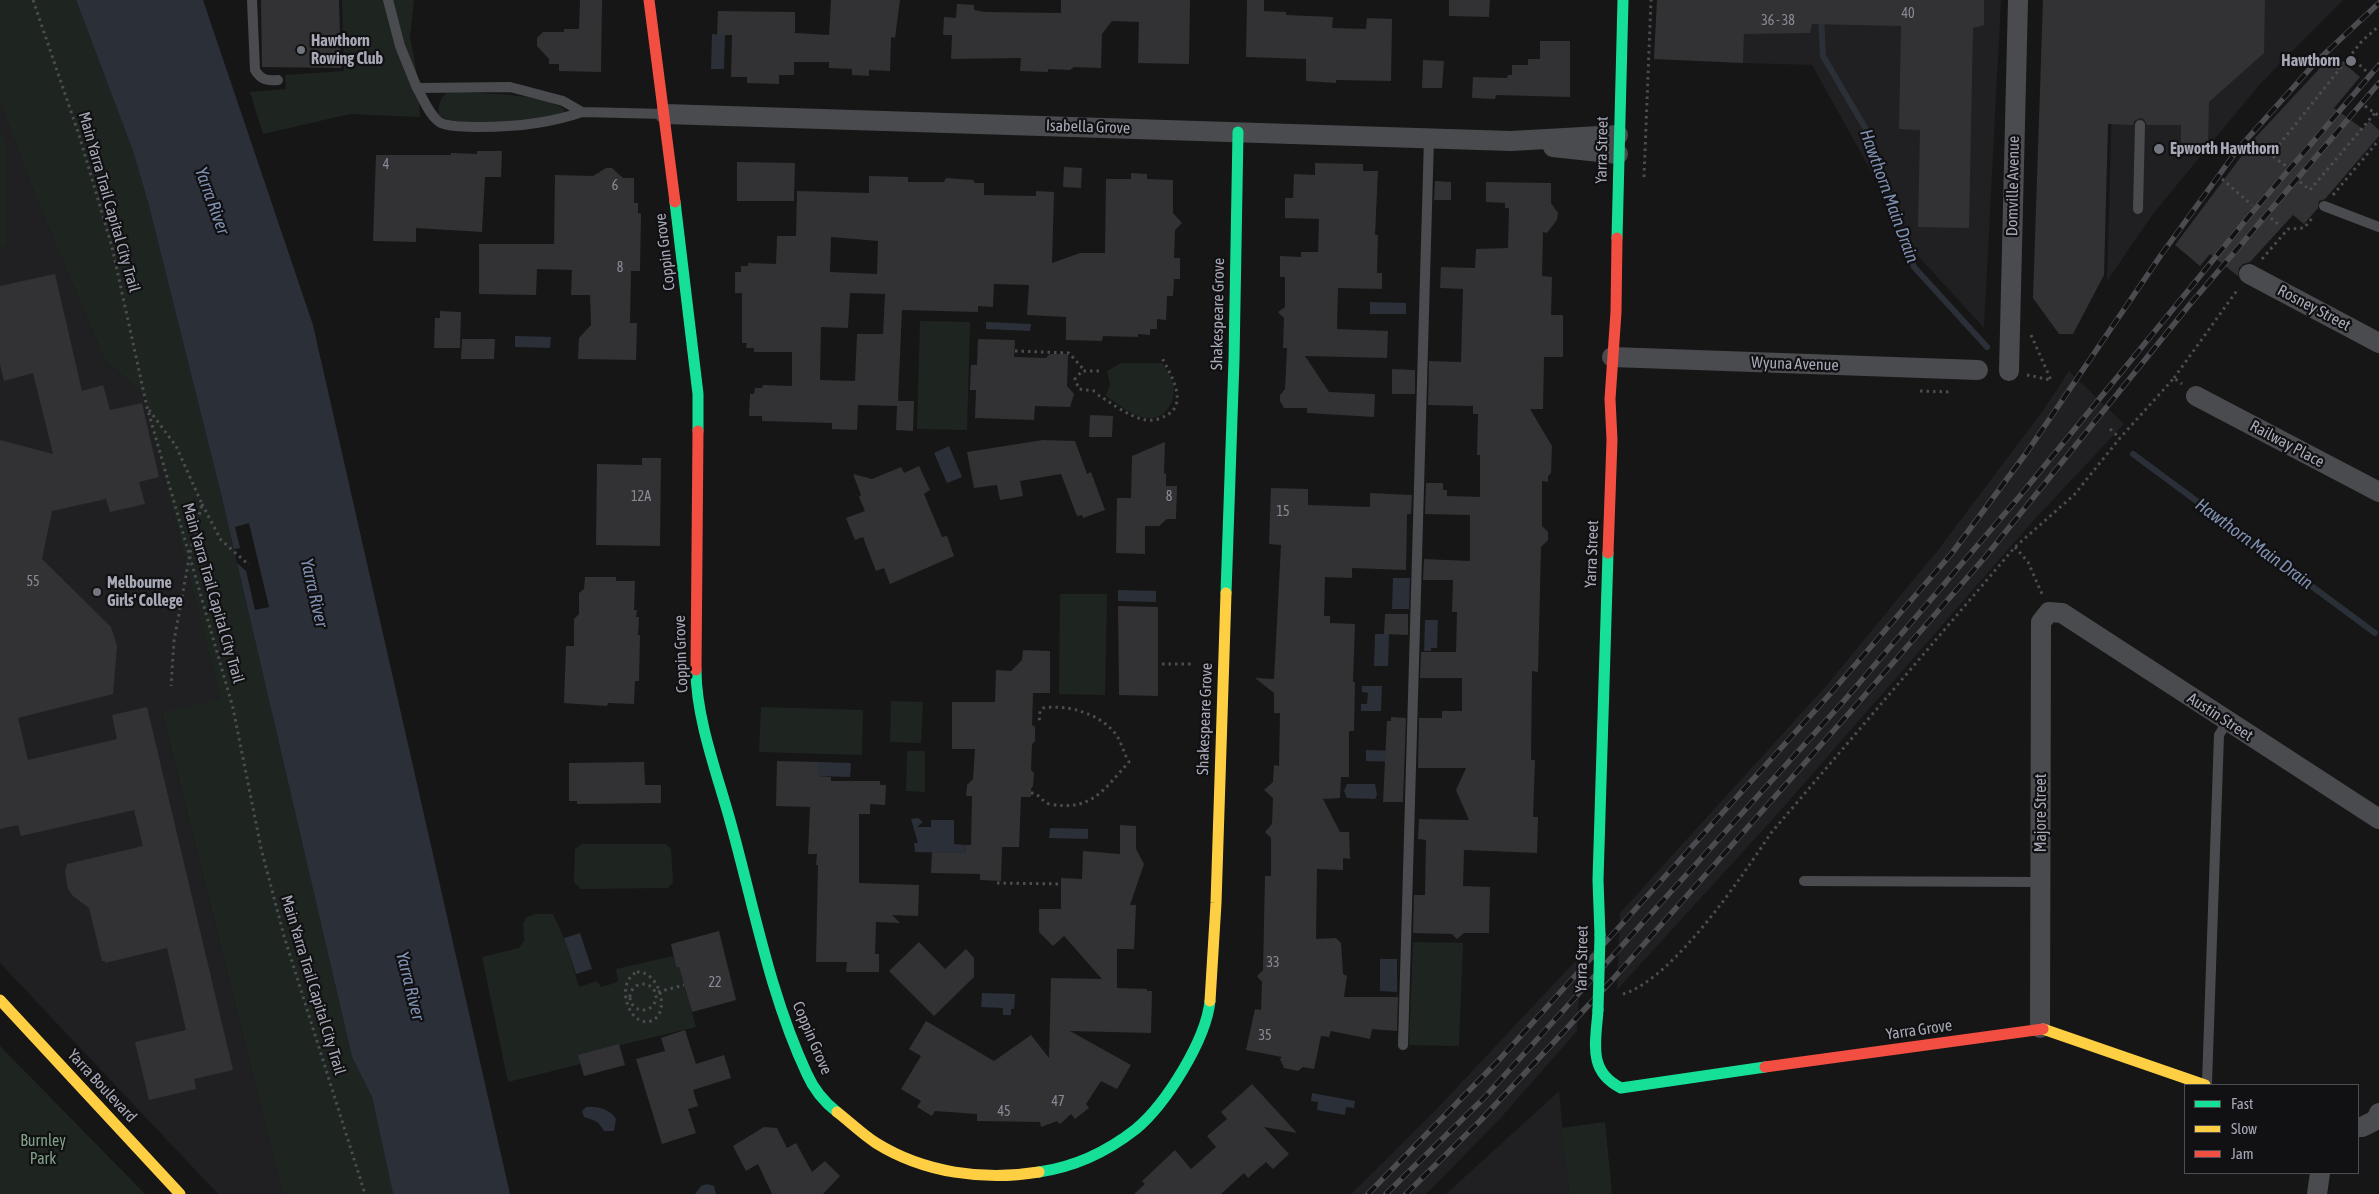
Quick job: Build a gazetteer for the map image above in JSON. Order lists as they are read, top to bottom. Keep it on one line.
{"streets":{"street":["Isabella Grove","Yarra Street","Domville Avenue","Coppin Grove","Rosney Street","Shakespeare Grove","Wyuna Avenue","Railway Place","Austin Street","Majore Street","Yarra Grove","Yarra Boulevard"],"path":["Main Yarra Trail Capital City Trail"]},"crossings":[["Isabella Grove","Yarra Street"],["Isabella Grove","Coppin Grove"],["Isabella Grove","Shakespeare Grove"],["Yarra Street","Wyuna Avenue"],["Yarra Street","Yarra Grove"],["Coppin Grove","Shakespeare Grove"],["Austin Street","Majore Street"],["Majore Street","Yarra Grove"]],"water":["Hawthorn Main Drain","Yarra River"],"parks":["Burnley Park"],"places":["Hawthorn Rowing Club","Hawthorn","Epworth Hawthorn","Melbourne Girls' College"],"house_numbers":["40","36 - 38","4","6","8","12A","8","15","55","33","22","35","47","45"],"legend":["Fast","Slow","Jam"]}
